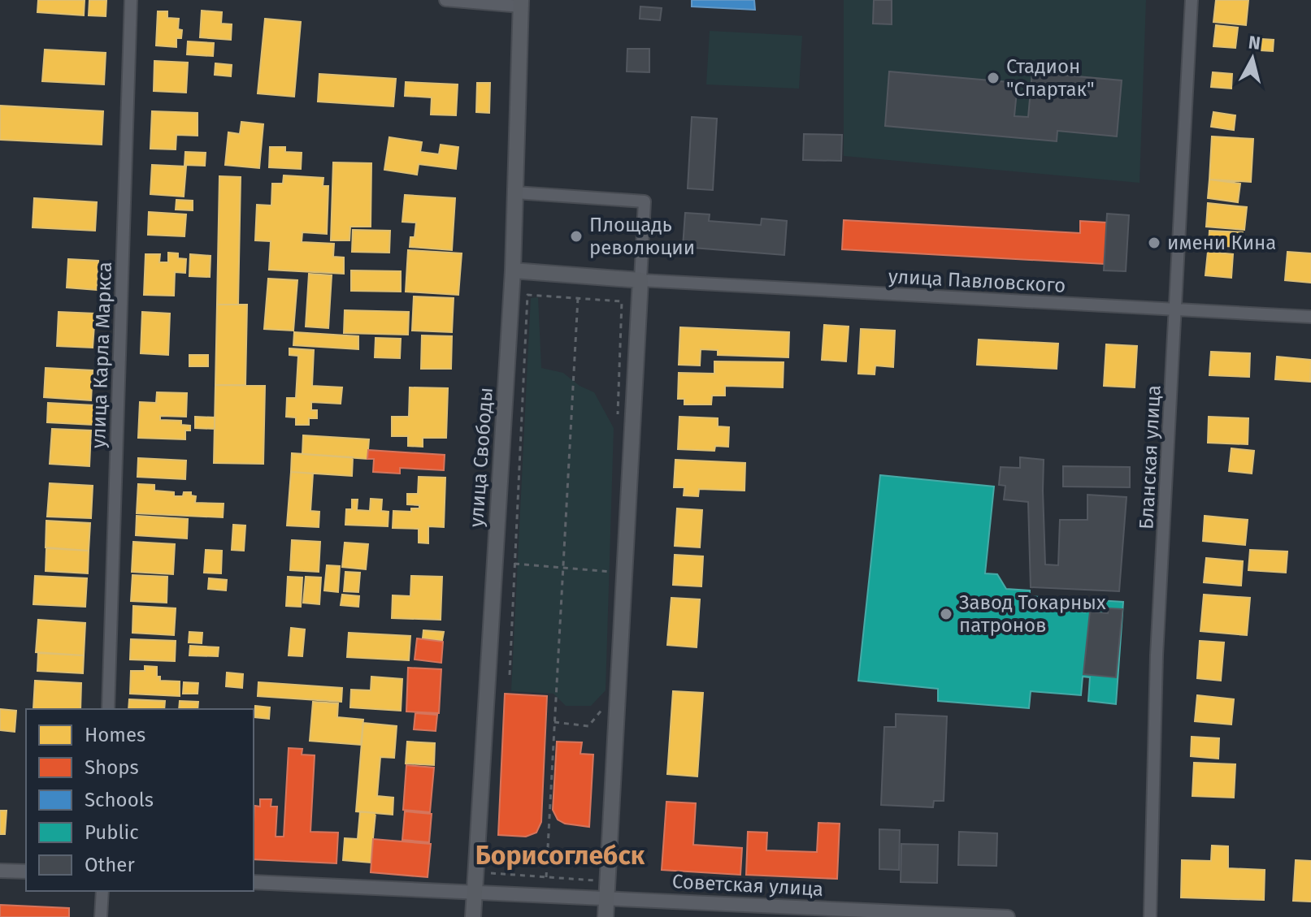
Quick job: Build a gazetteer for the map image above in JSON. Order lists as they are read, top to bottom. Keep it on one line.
{"streets":{"main road":["улица Свободы"],"street":["улица Павловского","улица Карла Маркса","Бланская улица","Советская улица"]},"crossings":[["улица Павловского","Бланская улица"],["улица Свободы","Советская улица"]],"districts":["Борисоглебск"],"places":["Стадион \"Спартак\"","Площадь революции","имени Кина","Завод Токарных патронов"],"legend":["Homes","Shops","Schools","Public","Other"],"north":"top"}
